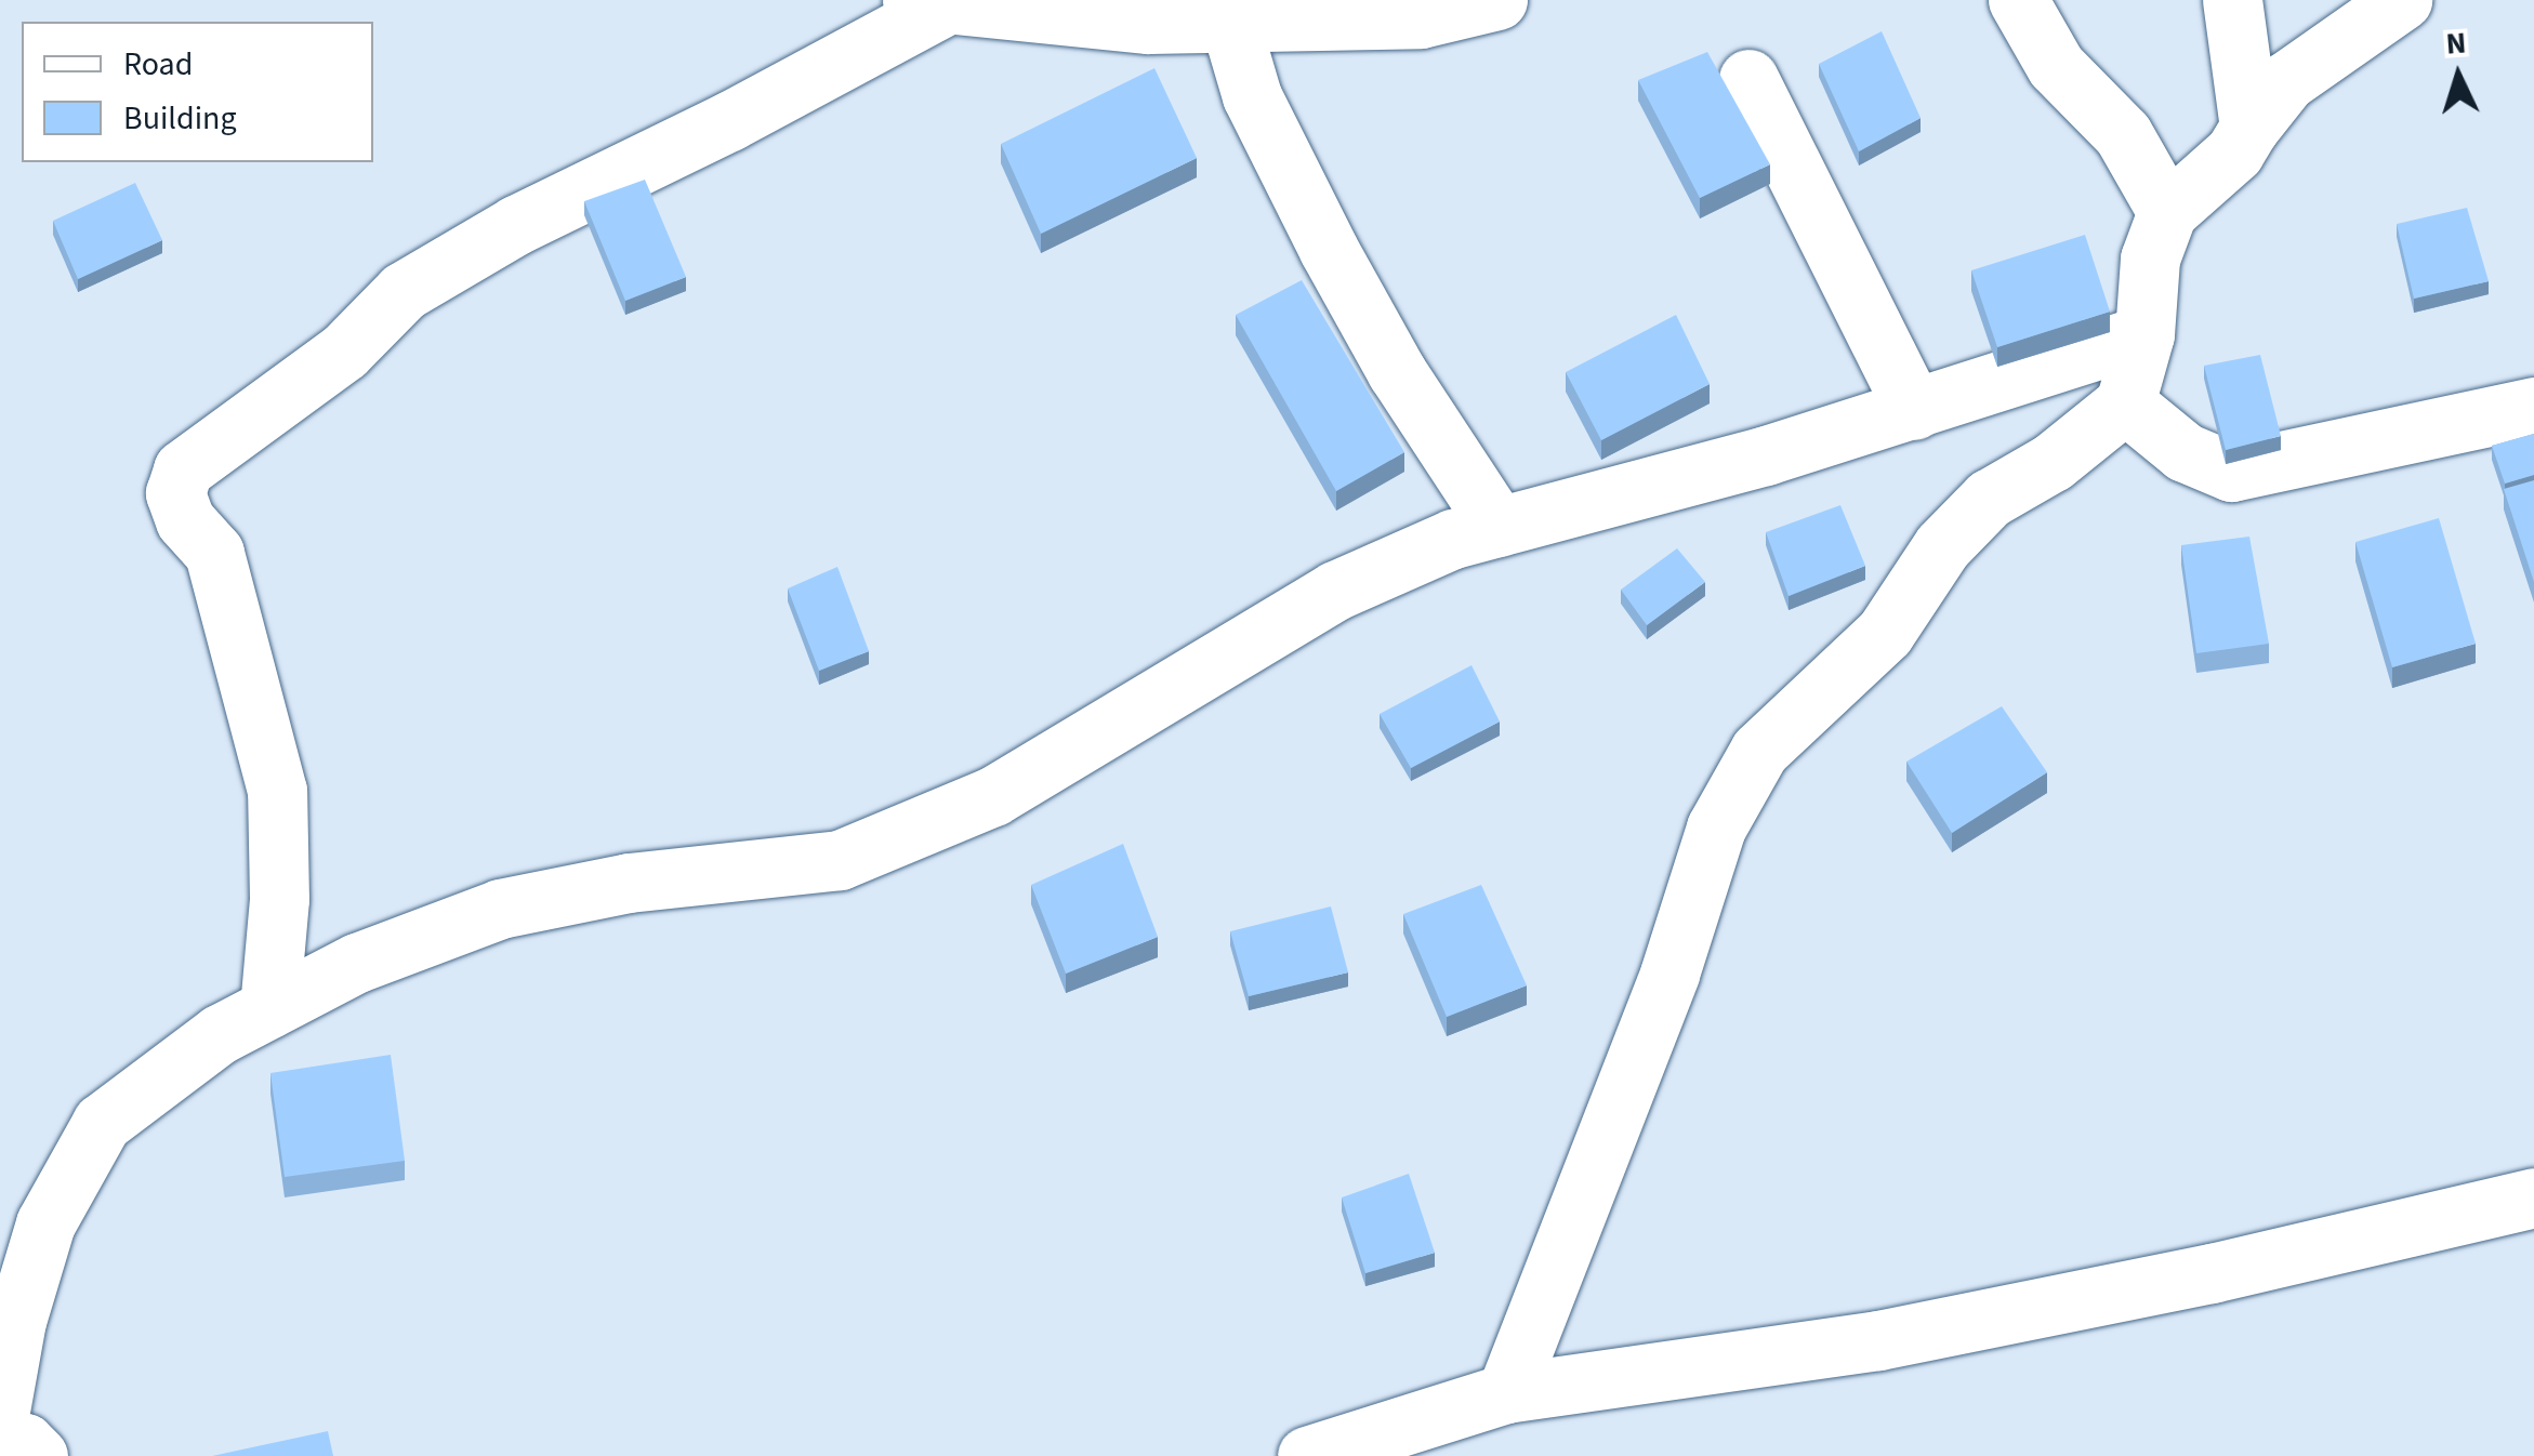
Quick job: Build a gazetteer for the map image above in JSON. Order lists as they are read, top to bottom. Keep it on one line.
{"legend":["Road","Building"],"north":"top"}
